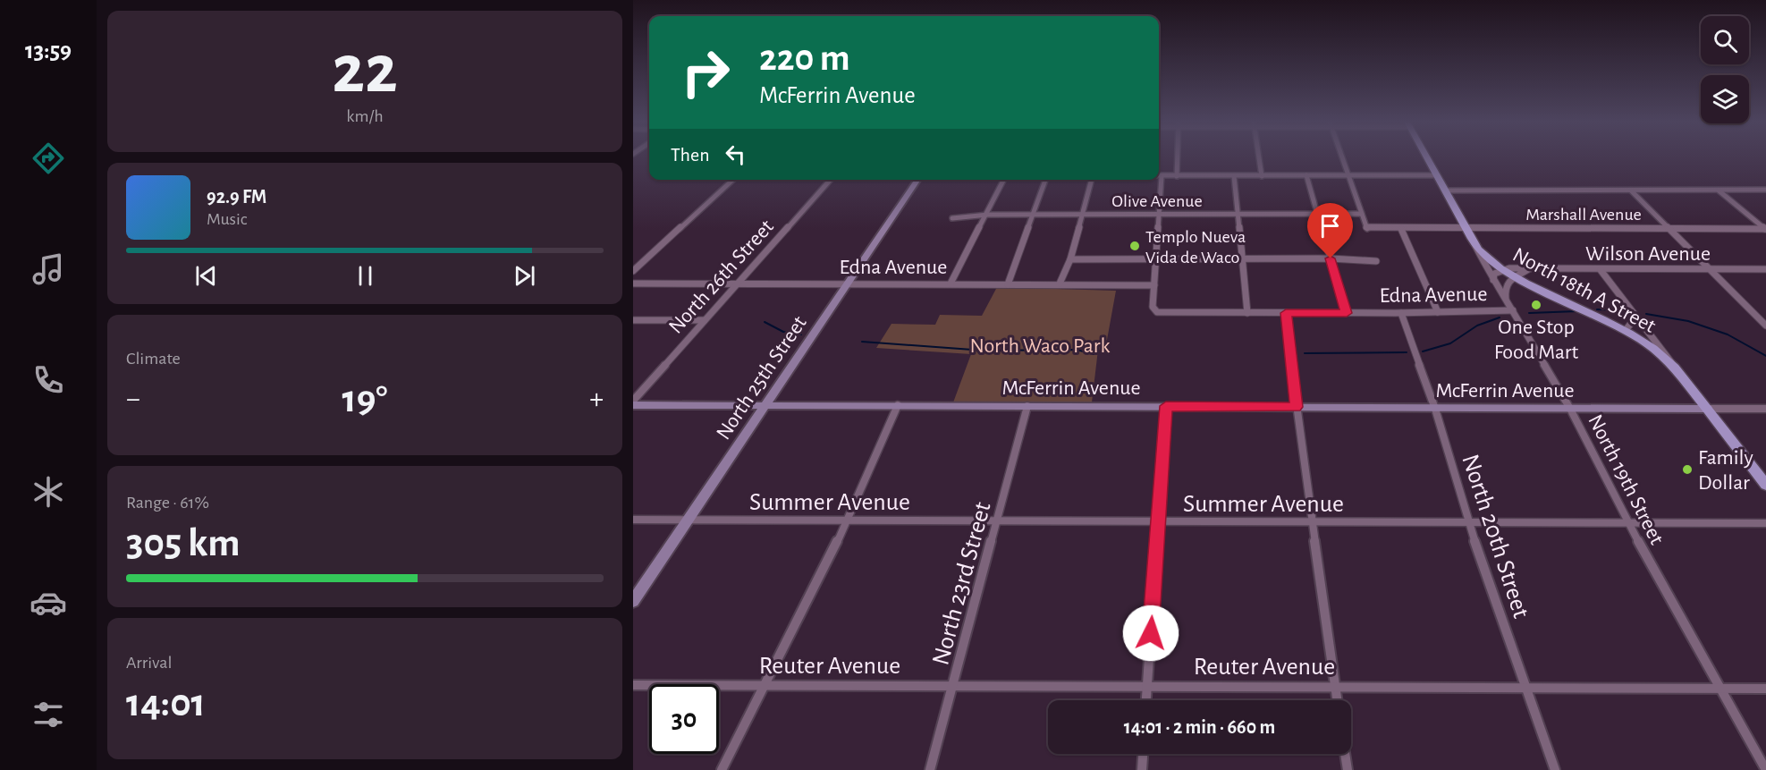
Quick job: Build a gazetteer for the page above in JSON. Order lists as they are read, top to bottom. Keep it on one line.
{"streets":{"main road":["North 18th A Street","North 19th Street"],"street":["Olive Avenue","Marshall Avenue","Wilson Avenue","Edna Avenue","North 26th Street","North 25th Street","McFerrin Avenue","Summer Avenue","North 20th Street","North 23rd Street","Reuter Avenue"]},"crossings":[["Marshall Avenue","North 19th Street"],["Wilson Avenue","North 18th A Street"],["Edna Avenue","North 26th Street"],["Edna Avenue","North 25th Street"],["Edna Avenue","North 19th Street"],["Edna Avenue","North 20th Street"],["North 18th A Street","McFerrin Avenue"],["North 18th A Street","North 19th Street"],["North 25th Street","McFerrin Avenue"],["North 25th Street","Summer Avenue"],["McFerrin Avenue","North 19th Street"],["McFerrin Avenue","North 20th Street"],["McFerrin Avenue","North 23rd Street"],["North 19th Street","Summer Avenue"],["North 19th Street","Reuter Avenue"],["Summer Avenue","North 20th Street"],["Summer Avenue","North 23rd Street"],["North 20th Street","Reuter Avenue"],["North 23rd Street","Reuter Avenue"]],"parks":["North Waco Park"],"places":["Templo Nueva Vida de Waco","One Stop Food Mart","Family Dollar"],"page":{"tabs":"13:59","tile":[["22","km/h"],"Climate",["Range · 61%","305 km"],["Arrival","14:01"]],"turn":["220 m","McFerrin Avenue"],"then":"Then","song":["92.9 FM","Music"],"heat":["−","19°","+"],"limit":"30","trip":"14:01 · 2 min · 660 m"}}
